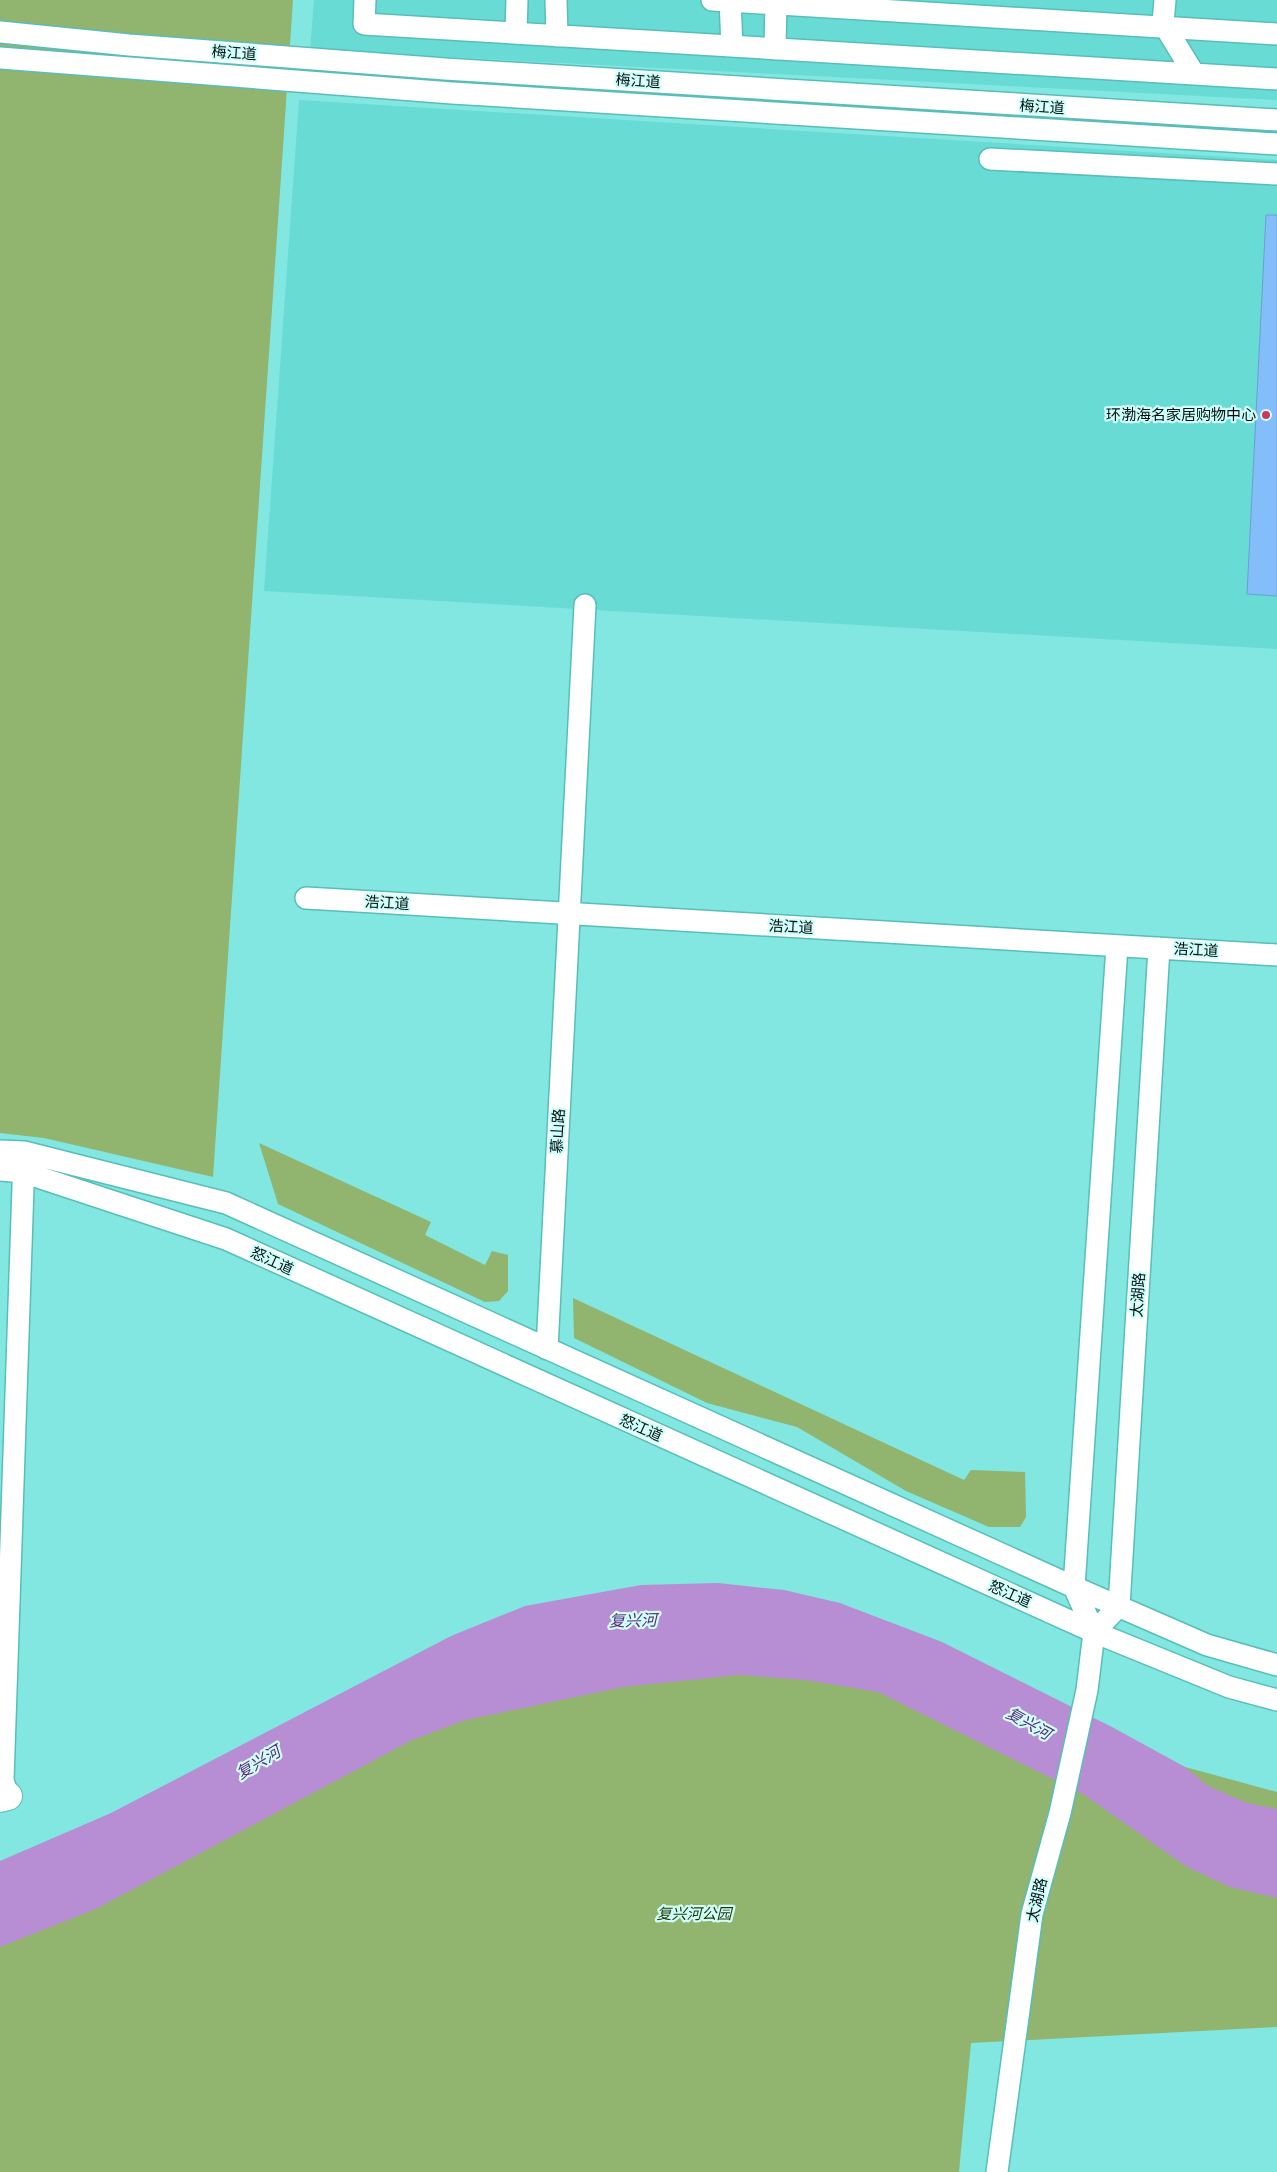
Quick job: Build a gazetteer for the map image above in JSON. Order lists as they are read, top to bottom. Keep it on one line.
{"streets":{"street":["梅江道","浩江道","慕山路","怒江道","太湖路"]},"crossings":[["浩江道","慕山路"],["浩江道","太湖路"],["慕山路","怒江道"],["怒江道","太湖路"]],"water":["复兴河"],"parks":["复兴河公园"],"places":["环渤海名家居购物中心"]}
